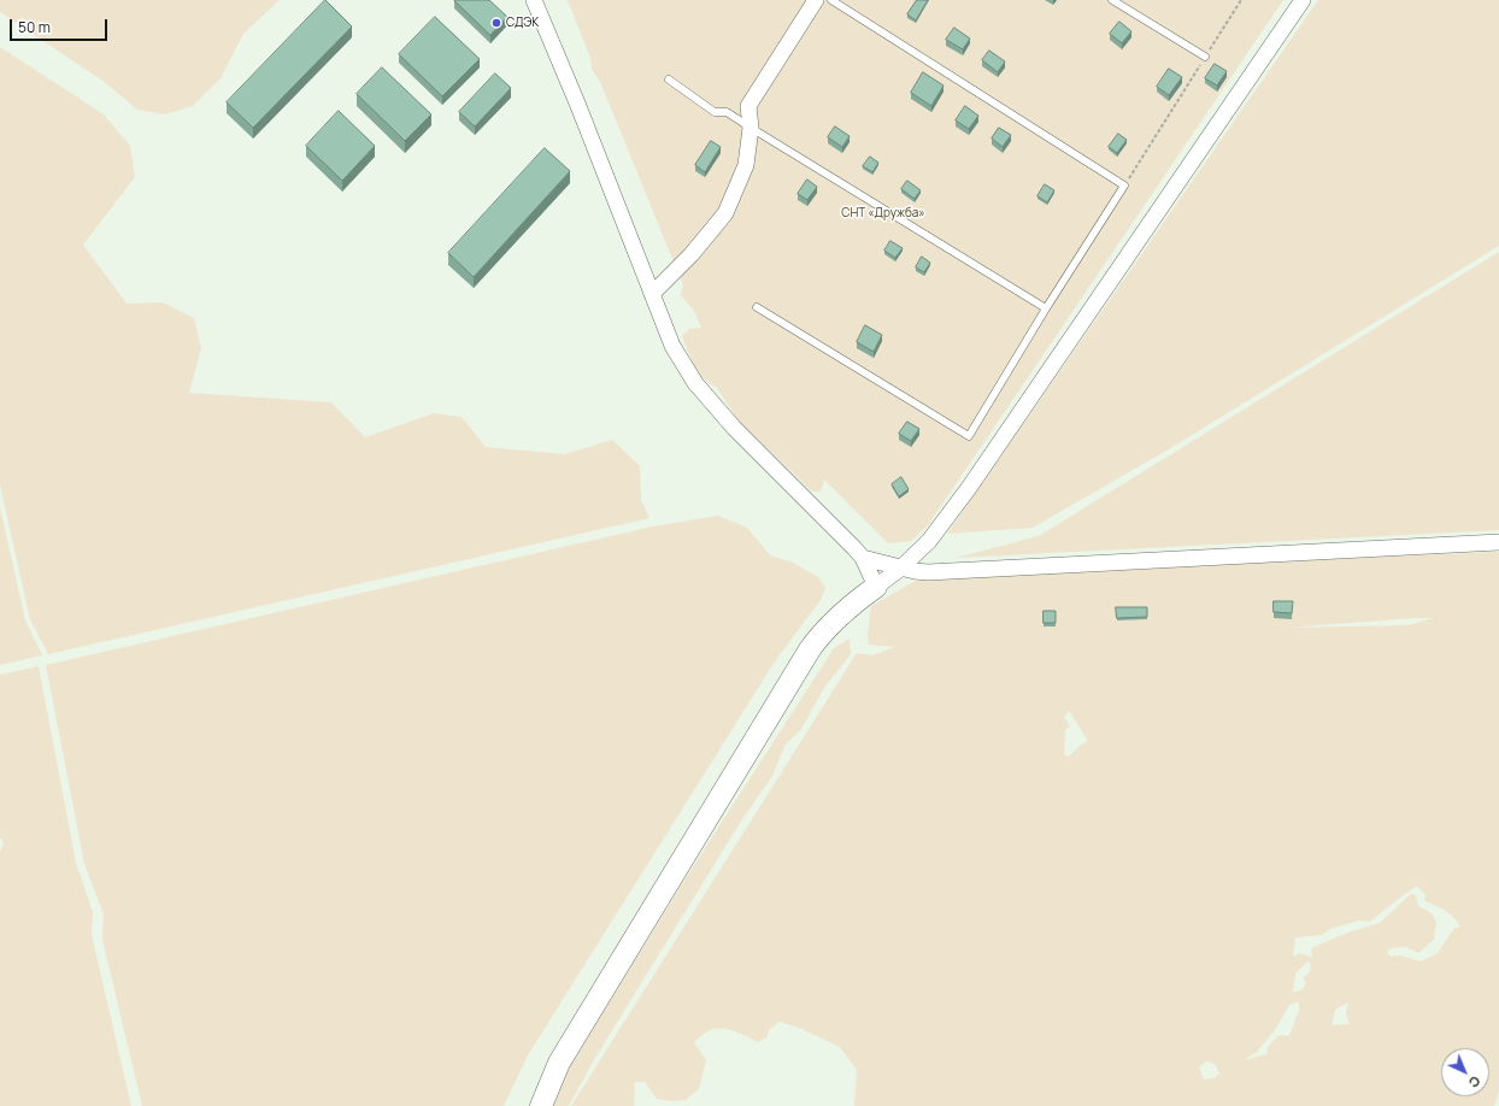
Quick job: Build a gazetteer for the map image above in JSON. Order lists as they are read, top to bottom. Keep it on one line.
{"parks":["СНТ «Дружба»"],"places":["СДЭК"],"scale_bar":"50 m","north":"bottom right"}
